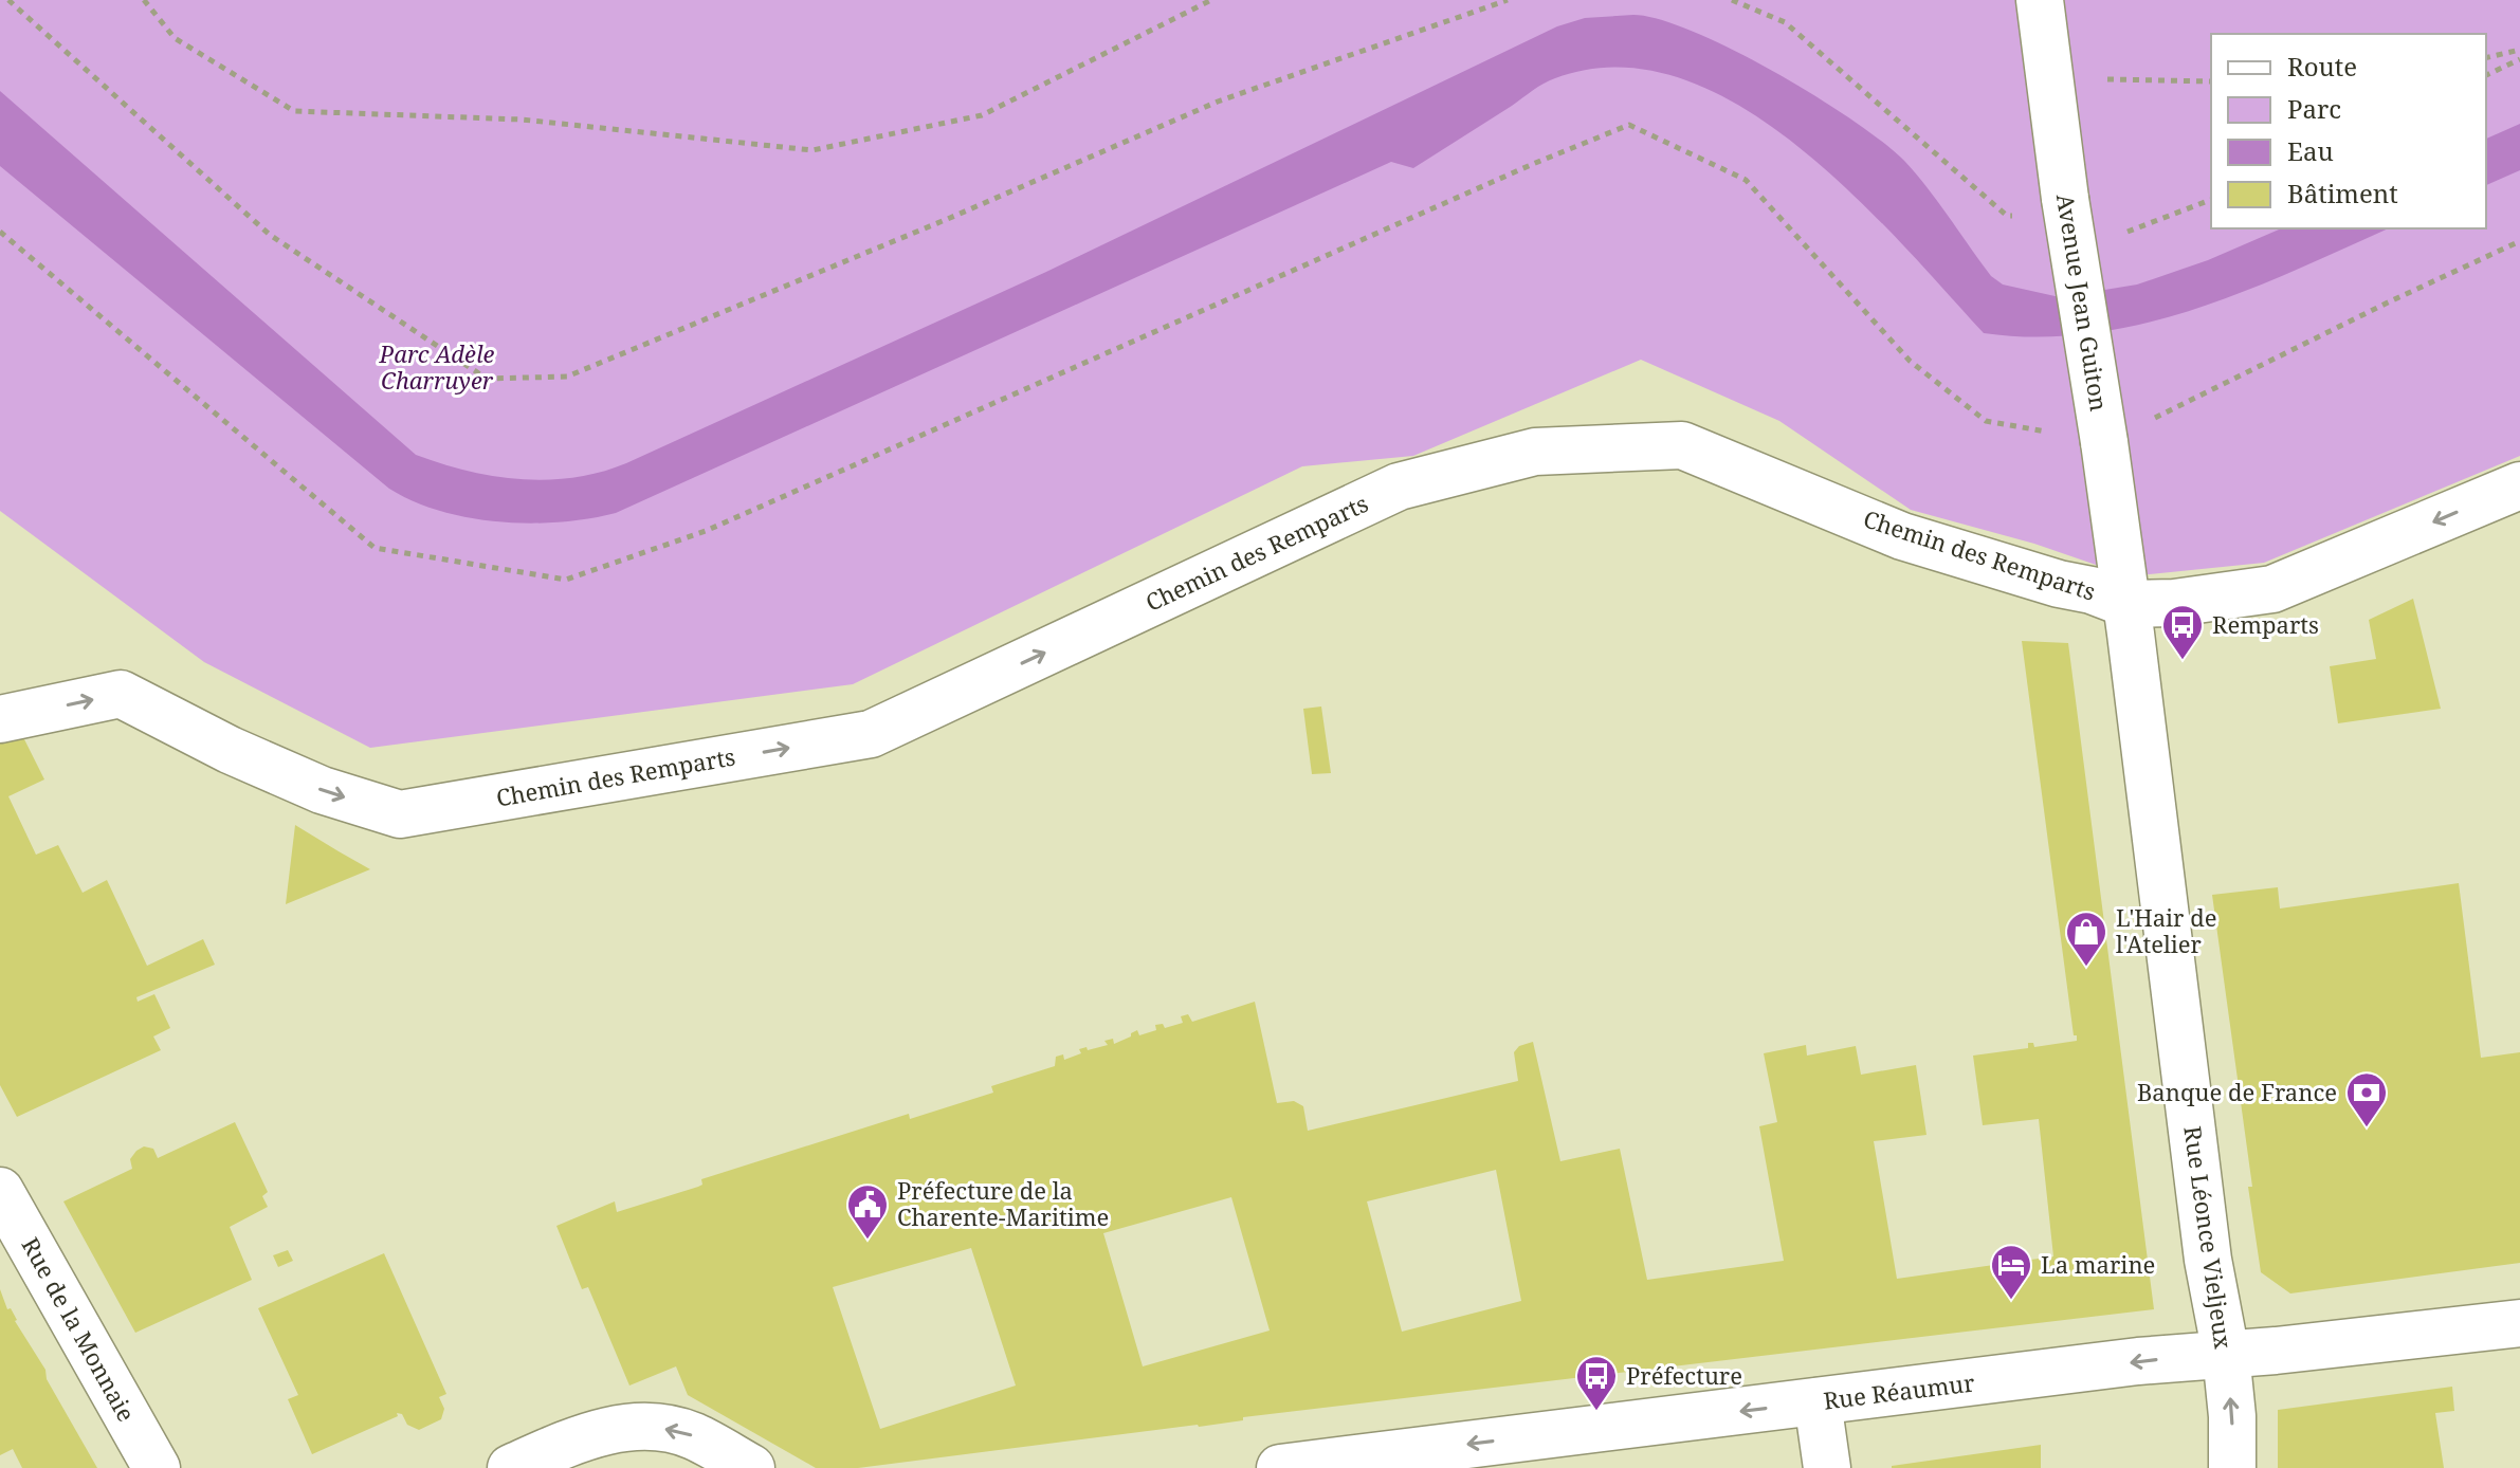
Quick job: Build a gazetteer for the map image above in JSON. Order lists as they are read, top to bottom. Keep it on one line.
{"streets":{"street":["Avenue Jean Guiton","Chemin des Remparts","Rue Léonce Vieljeux","Rue de la Monnaie","Rue Réaumur"]},"crossings":[["Avenue Jean Guiton","Chemin des Remparts"],["Avenue Jean Guiton","Rue Léonce Vieljeux"],["Chemin des Remparts","Rue Léonce Vieljeux"],["Rue Léonce Vieljeux","Rue Réaumur"]],"one_way":["Rue Réaumur"],"parks":["Parc Adèle Charruyer"],"places":{"bus stop":["Remparts","Préfecture"],"shop":["L'Hair de l'Atelier"],"bank":["Banque de France"],"public building":["Préfecture de la Charente-Maritime"],"hotel":["La marine"]},"legend":["Route","Parc","Eau","Bâtiment"]}
